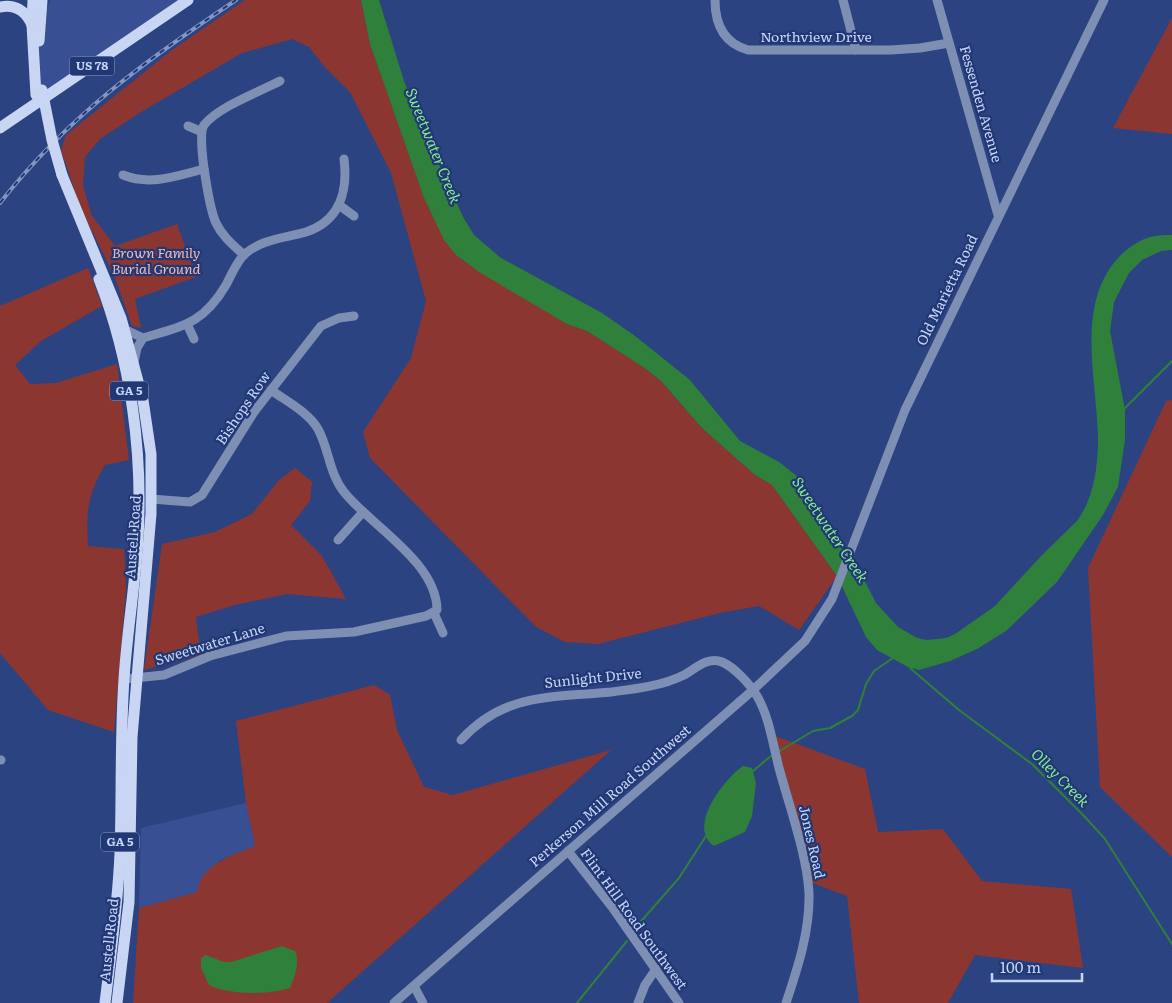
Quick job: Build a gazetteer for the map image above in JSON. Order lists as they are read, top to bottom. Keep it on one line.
{"streets":{"main road":["US 78","GA 5","Austell Road"],"street":["Northview Drive","Fessenden Avenue","Old Marietta Road","Bishops Row","Sweetwater Lane","Sunlight Drive","Perkerson Mill Road Southwest","Jones Road","Flint Hill Road Southwest"]},"crossings":[["Northview Drive","Fessenden Avenue"],["Fessenden Avenue","Old Marietta Road"],["Old Marietta Road","Perkerson Mill Road Southwest"],["GA 5","Austell Road"],["Bishops Row","Austell Road"],["Austell Road","Sweetwater Lane"],["Sunlight Drive","Perkerson Mill Road Southwest"],["Sunlight Drive","Jones Road"],["Perkerson Mill Road Southwest","Jones Road"],["Perkerson Mill Road Southwest","Flint Hill Road Southwest"]],"water":["Sweetwater Creek","Olley Creek"],"parks":["Brown Family Burial Ground"],"scale_bar":"100 m"}
